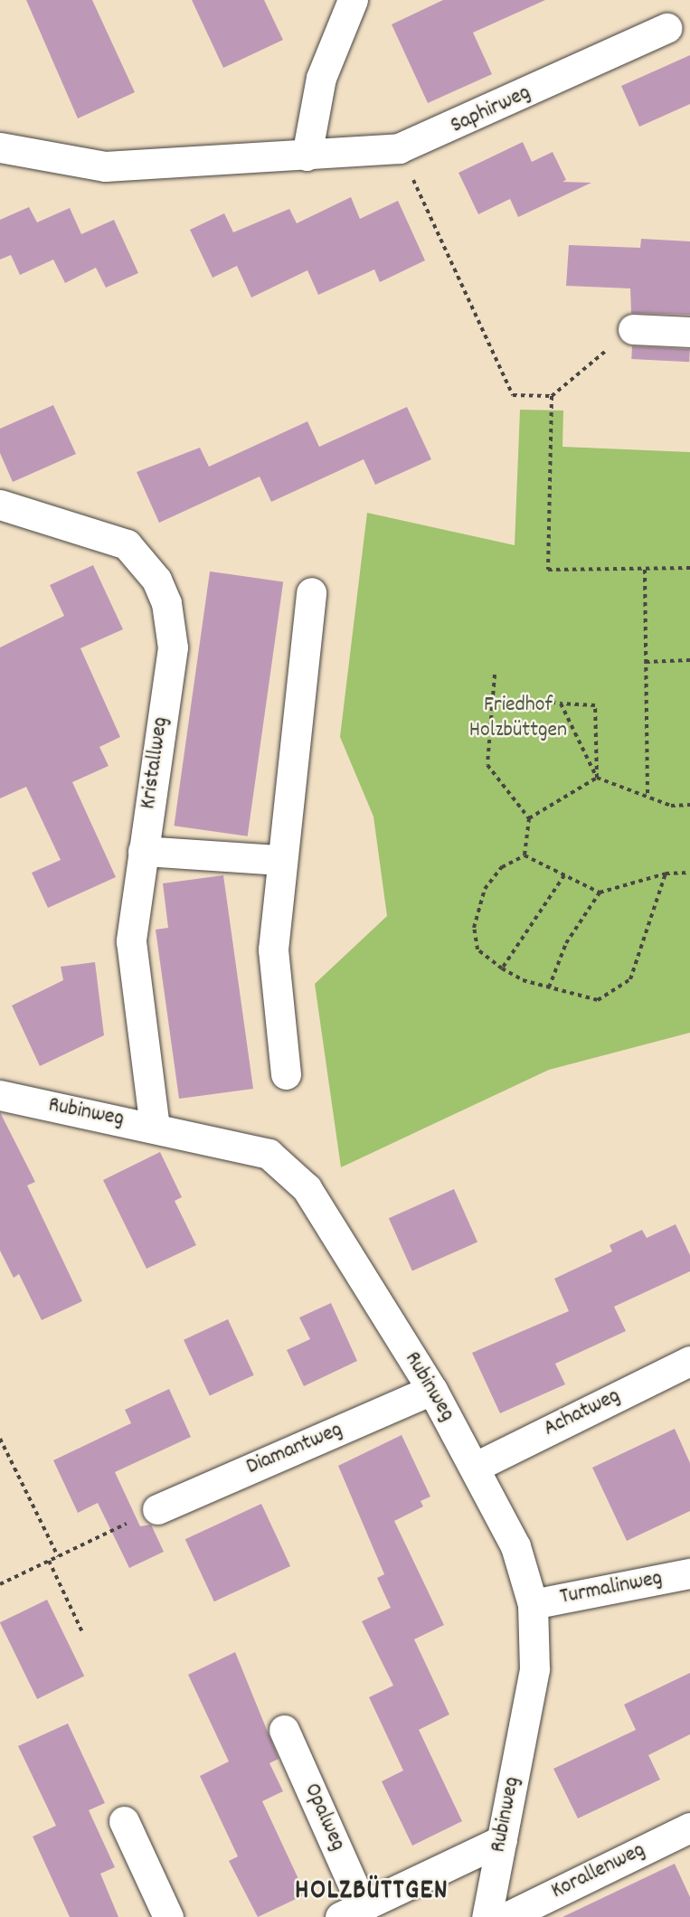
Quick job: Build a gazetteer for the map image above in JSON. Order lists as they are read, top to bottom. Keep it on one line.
{"streets":{"street":["Saphirweg","Kristallweg","Rubinweg","Achatweg","Diamantweg","Turmalinweg","Opalweg","Korallenweg"]},"crossings":[["Kristallweg","Rubinweg"],["Rubinweg","Achatweg"],["Rubinweg","Diamantweg"],["Rubinweg","Turmalinweg"],["Rubinweg","Opalweg"]],"districts":["HOLZBÜTTGEN"],"parks":["Friedhof Holzbüttgen"]}
